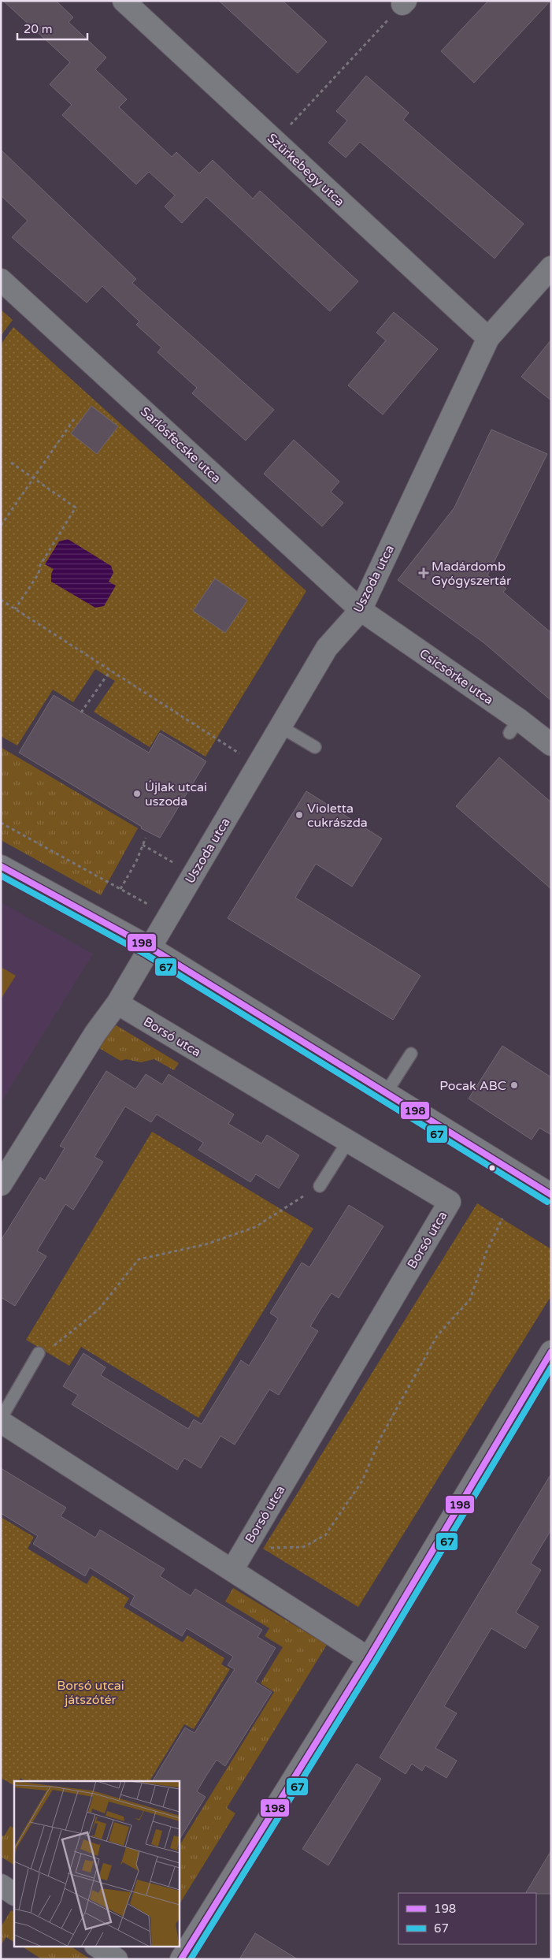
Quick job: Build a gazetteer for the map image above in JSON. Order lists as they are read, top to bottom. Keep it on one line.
{"streets":{"street":["Szürkebegy utca","Sarlósfecske utca","Uszoda utca","Csicsörke utca","Borsó utca"]},"crossings":[["Szürkebegy utca","Uszoda utca"],["Sarlósfecske utca","Uszoda utca"],["Sarlósfecske utca","Csicsörke utca"],["Uszoda utca","Csicsörke utca"]],"parks":["Borsó utcai játszótér"],"places":{"health":["Madárdomb Gyógyszertár"],"other":["Újlak utcai uszoda","Violetta cukrászda","Pocak ABC"]},"lines":["transit line 198","transit line 67"],"legend":["198","67"],"scale_bar":"20 m"}
